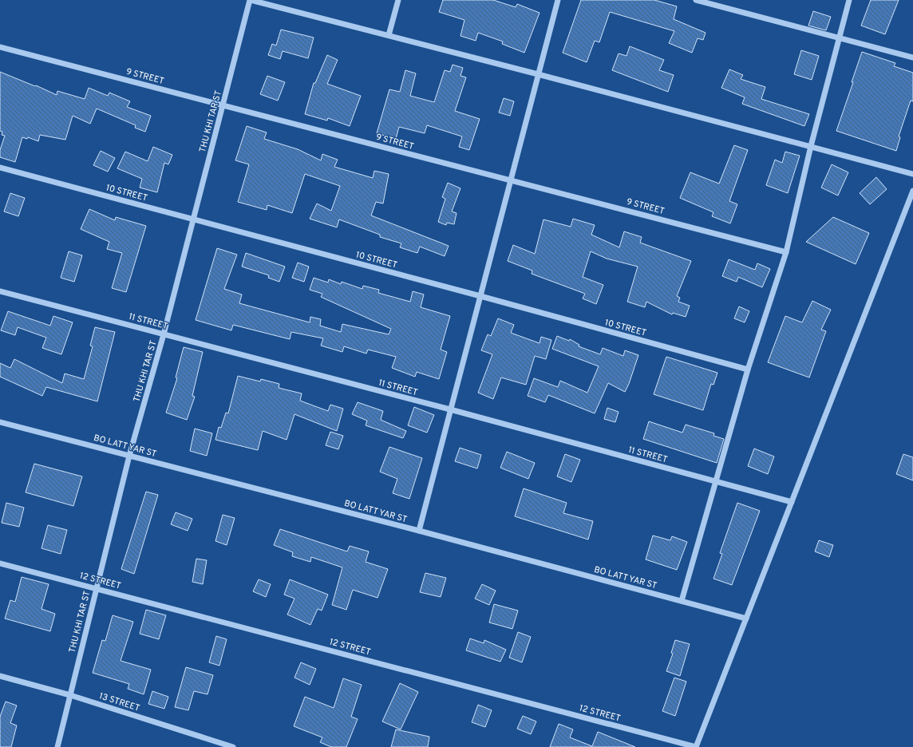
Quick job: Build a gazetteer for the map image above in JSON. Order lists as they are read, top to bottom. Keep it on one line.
{"streets":{"street":["9 STREET","THU KHI TAR ST","10 STREET","11 STREET","BO LATT YAR ST","12 STREET","13 STREET"]},"crossings":[["9 STREET","THU KHI TAR ST"],["THU KHI TAR ST","10 STREET"],["THU KHI TAR ST","11 STREET"],["THU KHI TAR ST","BO LATT YAR ST"],["THU KHI TAR ST","12 STREET"],["THU KHI TAR ST","13 STREET"]]}
